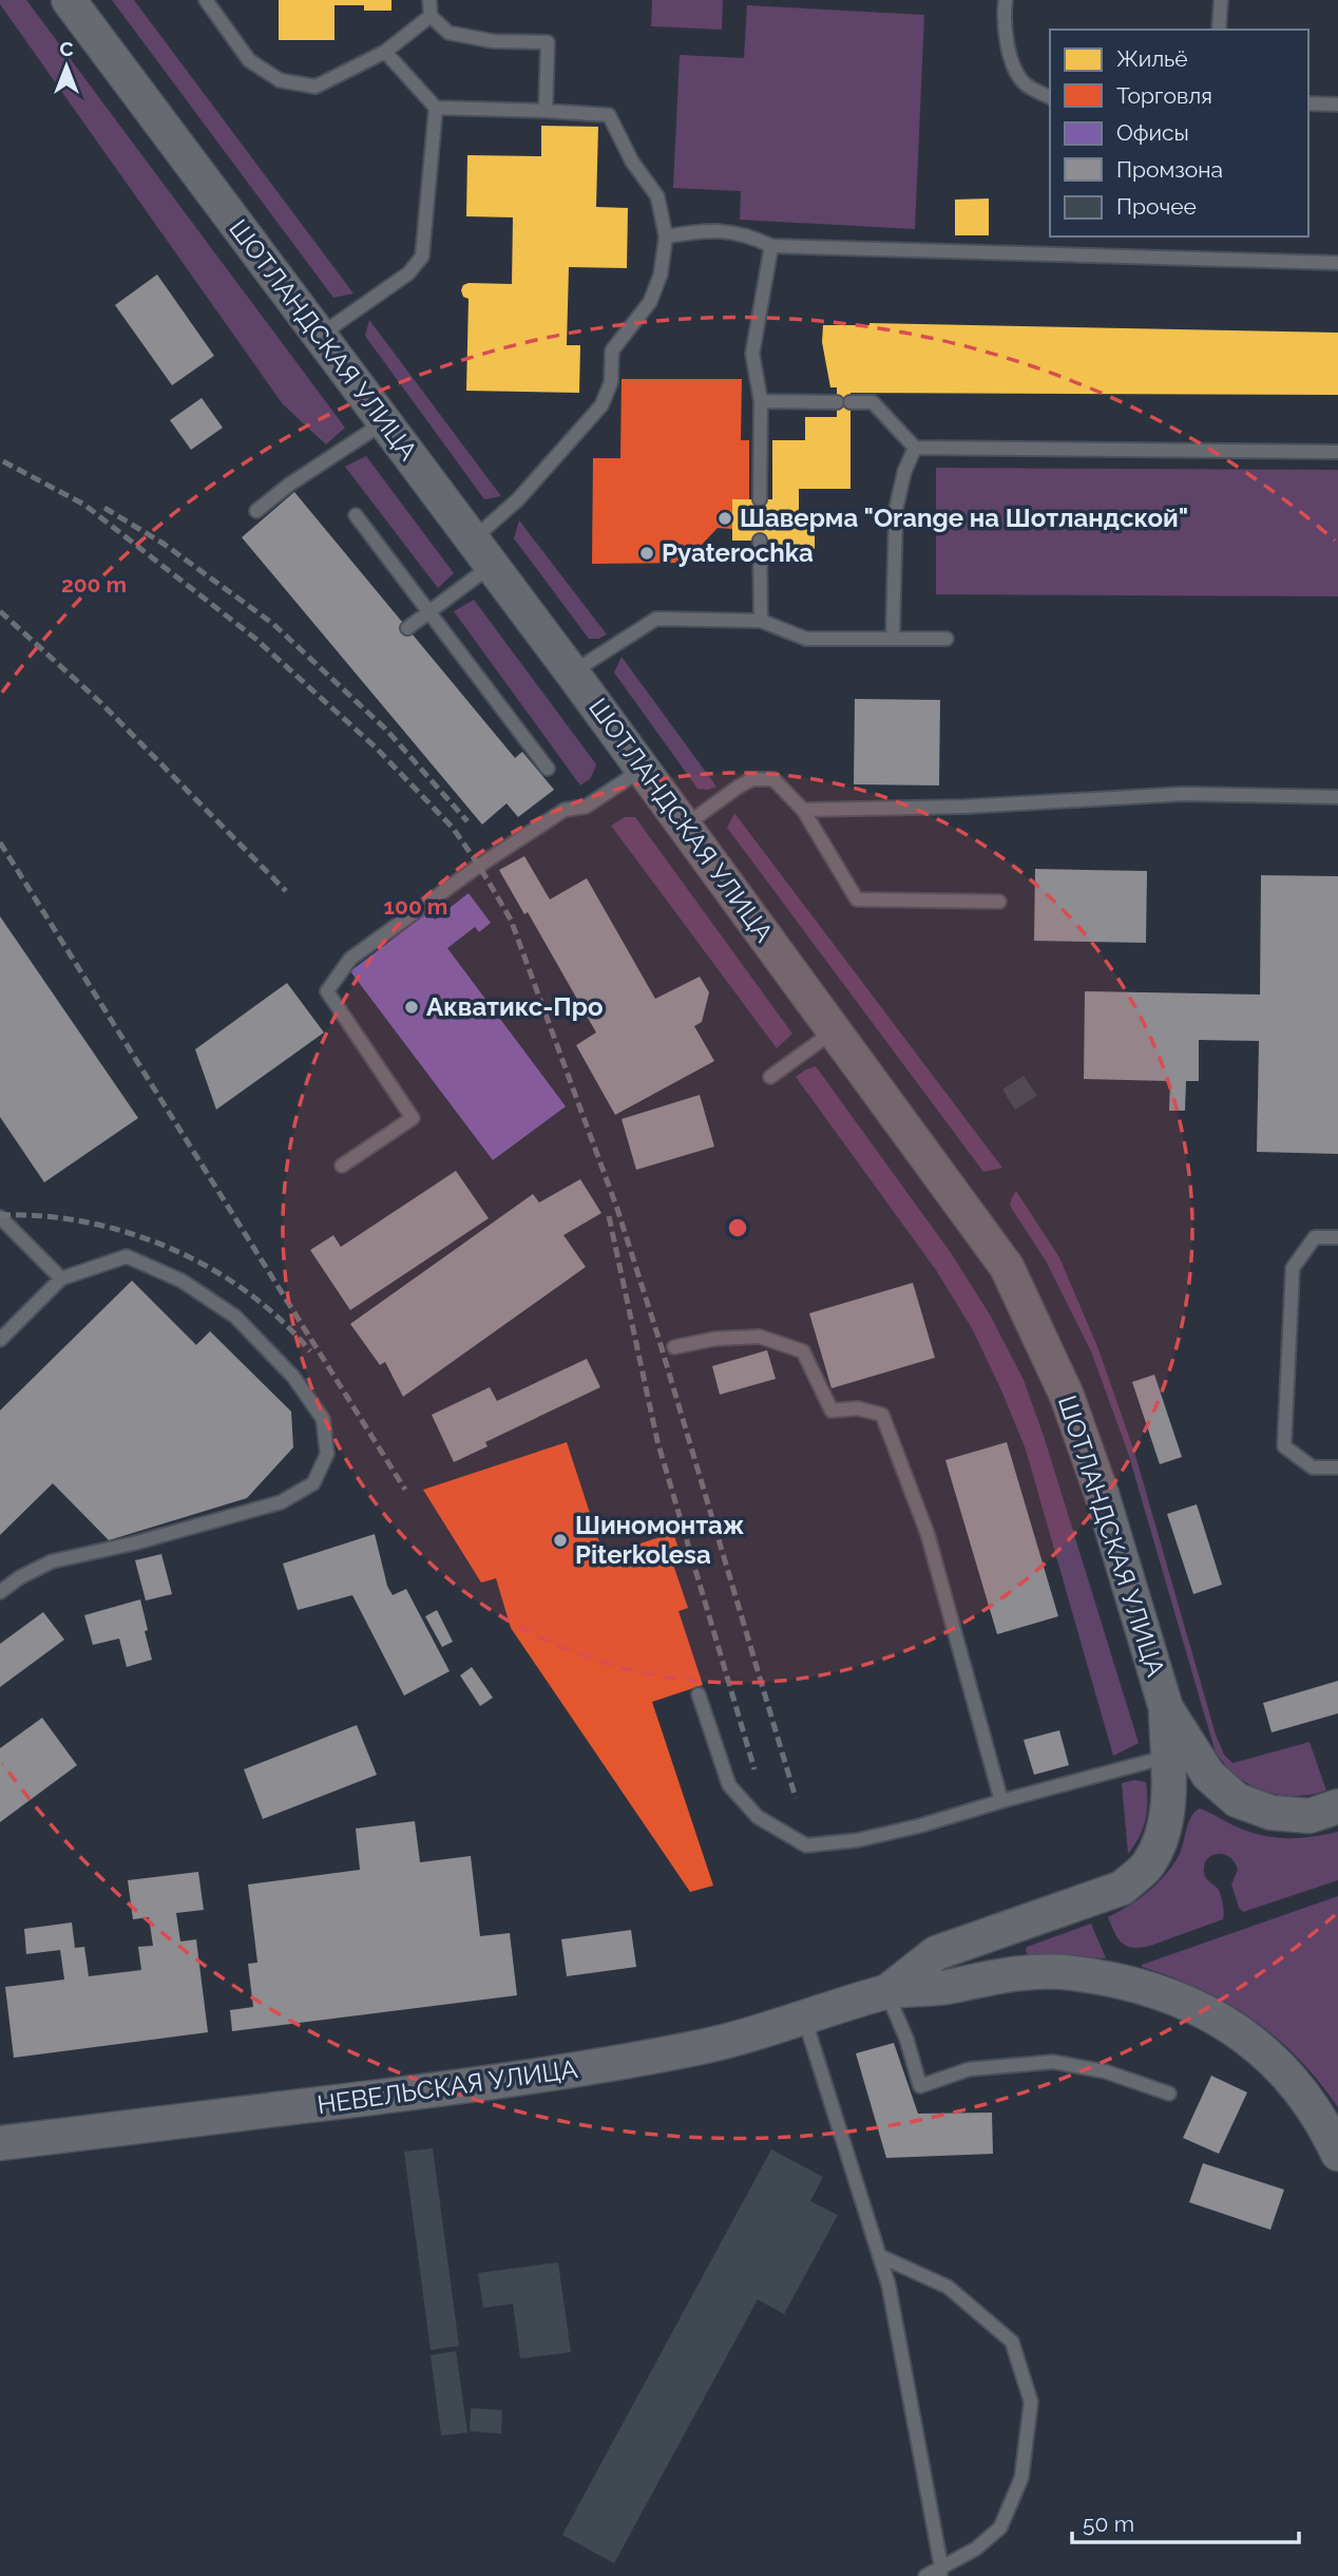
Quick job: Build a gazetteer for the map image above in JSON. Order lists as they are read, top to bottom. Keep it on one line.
{"streets":{"street":["ШОТЛАНДСКАЯ УЛИЦА","НЕВЕЛЬСКАЯ УЛИЦА"]},"places":["Шаверма \"Orange на Шотландской\"","Pyaterochka","Акватикс-Про","Шиномонтаж Piterkolesa"],"legend":["Жильё","Торговля","Офисы","Промзона","Прочее"],"scale_bar":"50 m","north":"top","rings":["200 m","100 m"]}
